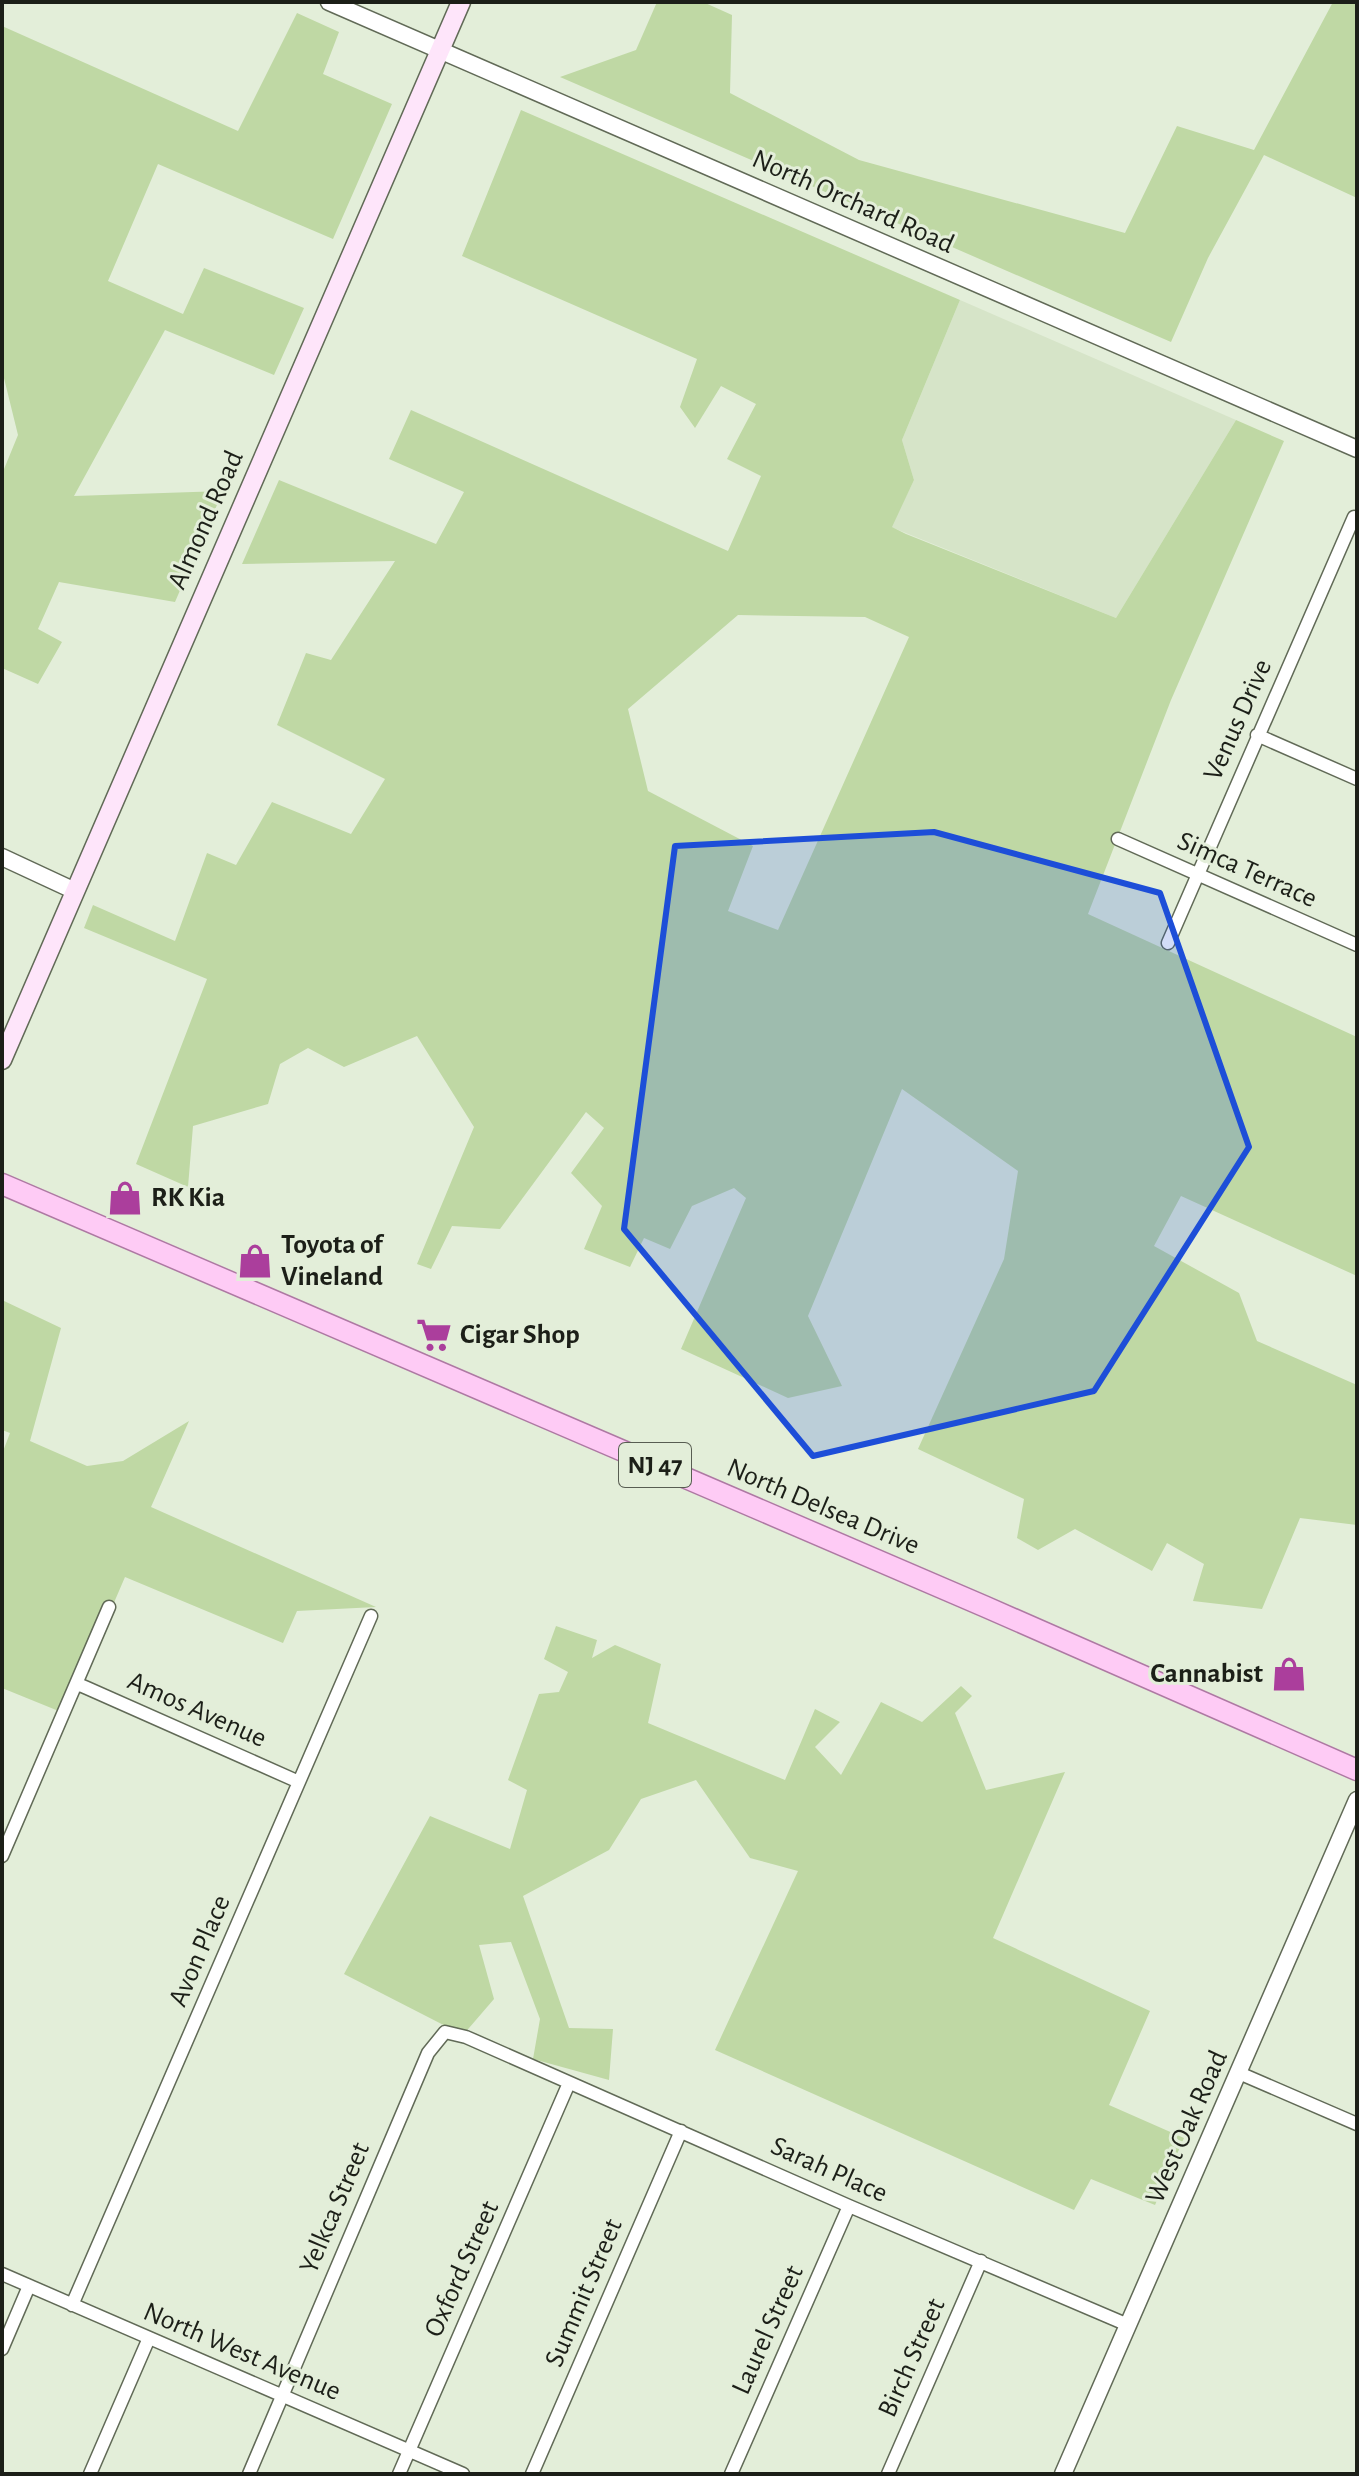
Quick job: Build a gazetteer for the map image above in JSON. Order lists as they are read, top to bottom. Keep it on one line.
{"streets":{"main road":["Almond Road","NJ 47","North Delsea Drive"],"street":["North Orchard Road","Venus Drive","Simca Terrace","Amos Avenue","Avon Place","West Oak Road","Sarah Place","Yelkca Street","Oxford Street","Summit Street","Laurel Street","North West Avenue","Birch Street"]},"crossings":[["North Orchard Road","Almond Road"],["Venus Drive","Simca Terrace"],["Amos Avenue","Avon Place"],["Avon Place","North West Avenue"],["West Oak Road","Sarah Place"],["Sarah Place","Yelkca Street"],["Sarah Place","Oxford Street"],["Sarah Place","Summit Street"],["Sarah Place","Laurel Street"],["Sarah Place","Birch Street"],["Yelkca Street","North West Avenue"],["Oxford Street","North West Avenue"]],"places":{"shop":["RK Kia","Toyota of Vineland","Cannabist"],"supermarket":["Cigar Shop"]}}
